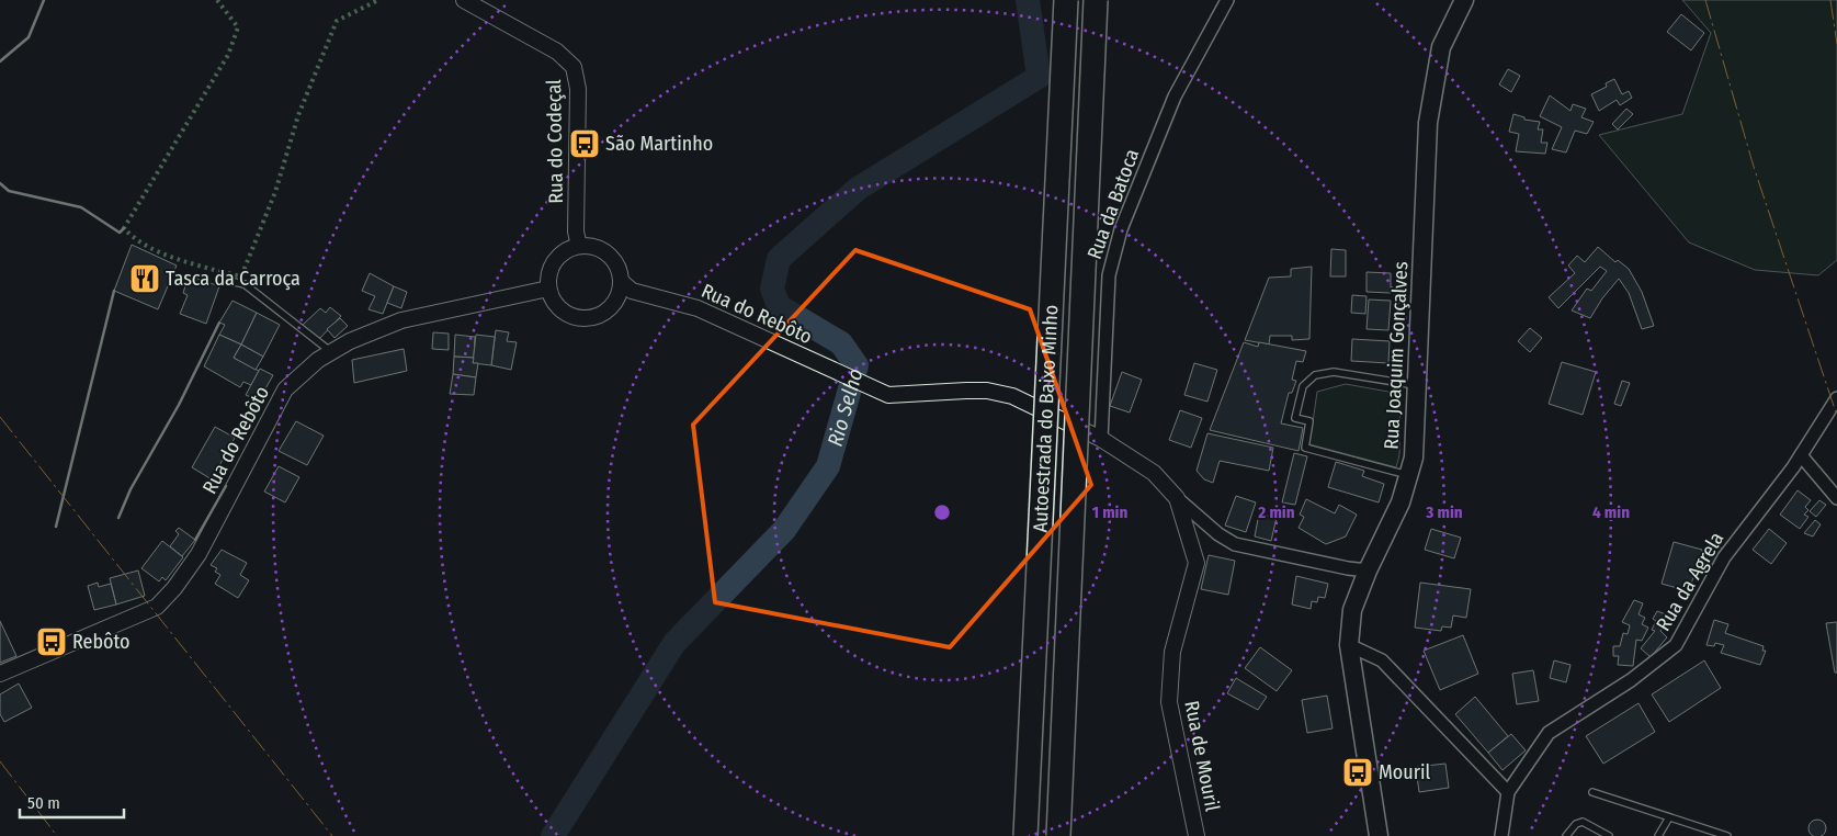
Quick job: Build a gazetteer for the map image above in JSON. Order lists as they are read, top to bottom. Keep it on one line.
{"streets":{"highway":["Autoestrada do Baixo Minho"],"main road":["Rua Joaquim Gonçalves"],"street":["Rua do Codeçal","Rua da Batoca","Rua do Rebôto","Rua da Agrela","Rua de Mouril"]},"crossings":[["Rua do Codeçal","Rua do Rebôto"],["Rua da Batoca","Rua de Mouril"],["Rua do Rebôto","Rua de Mouril"]],"water":["Rio Selho"],"places":{"bus stop":["São Martinho","Rebôto","Mouril"],"restaurant":["Tasca da Carroça"]},"scale_bar":"50 m","rings":["1 min","2 min","3 min","4 min"]}
